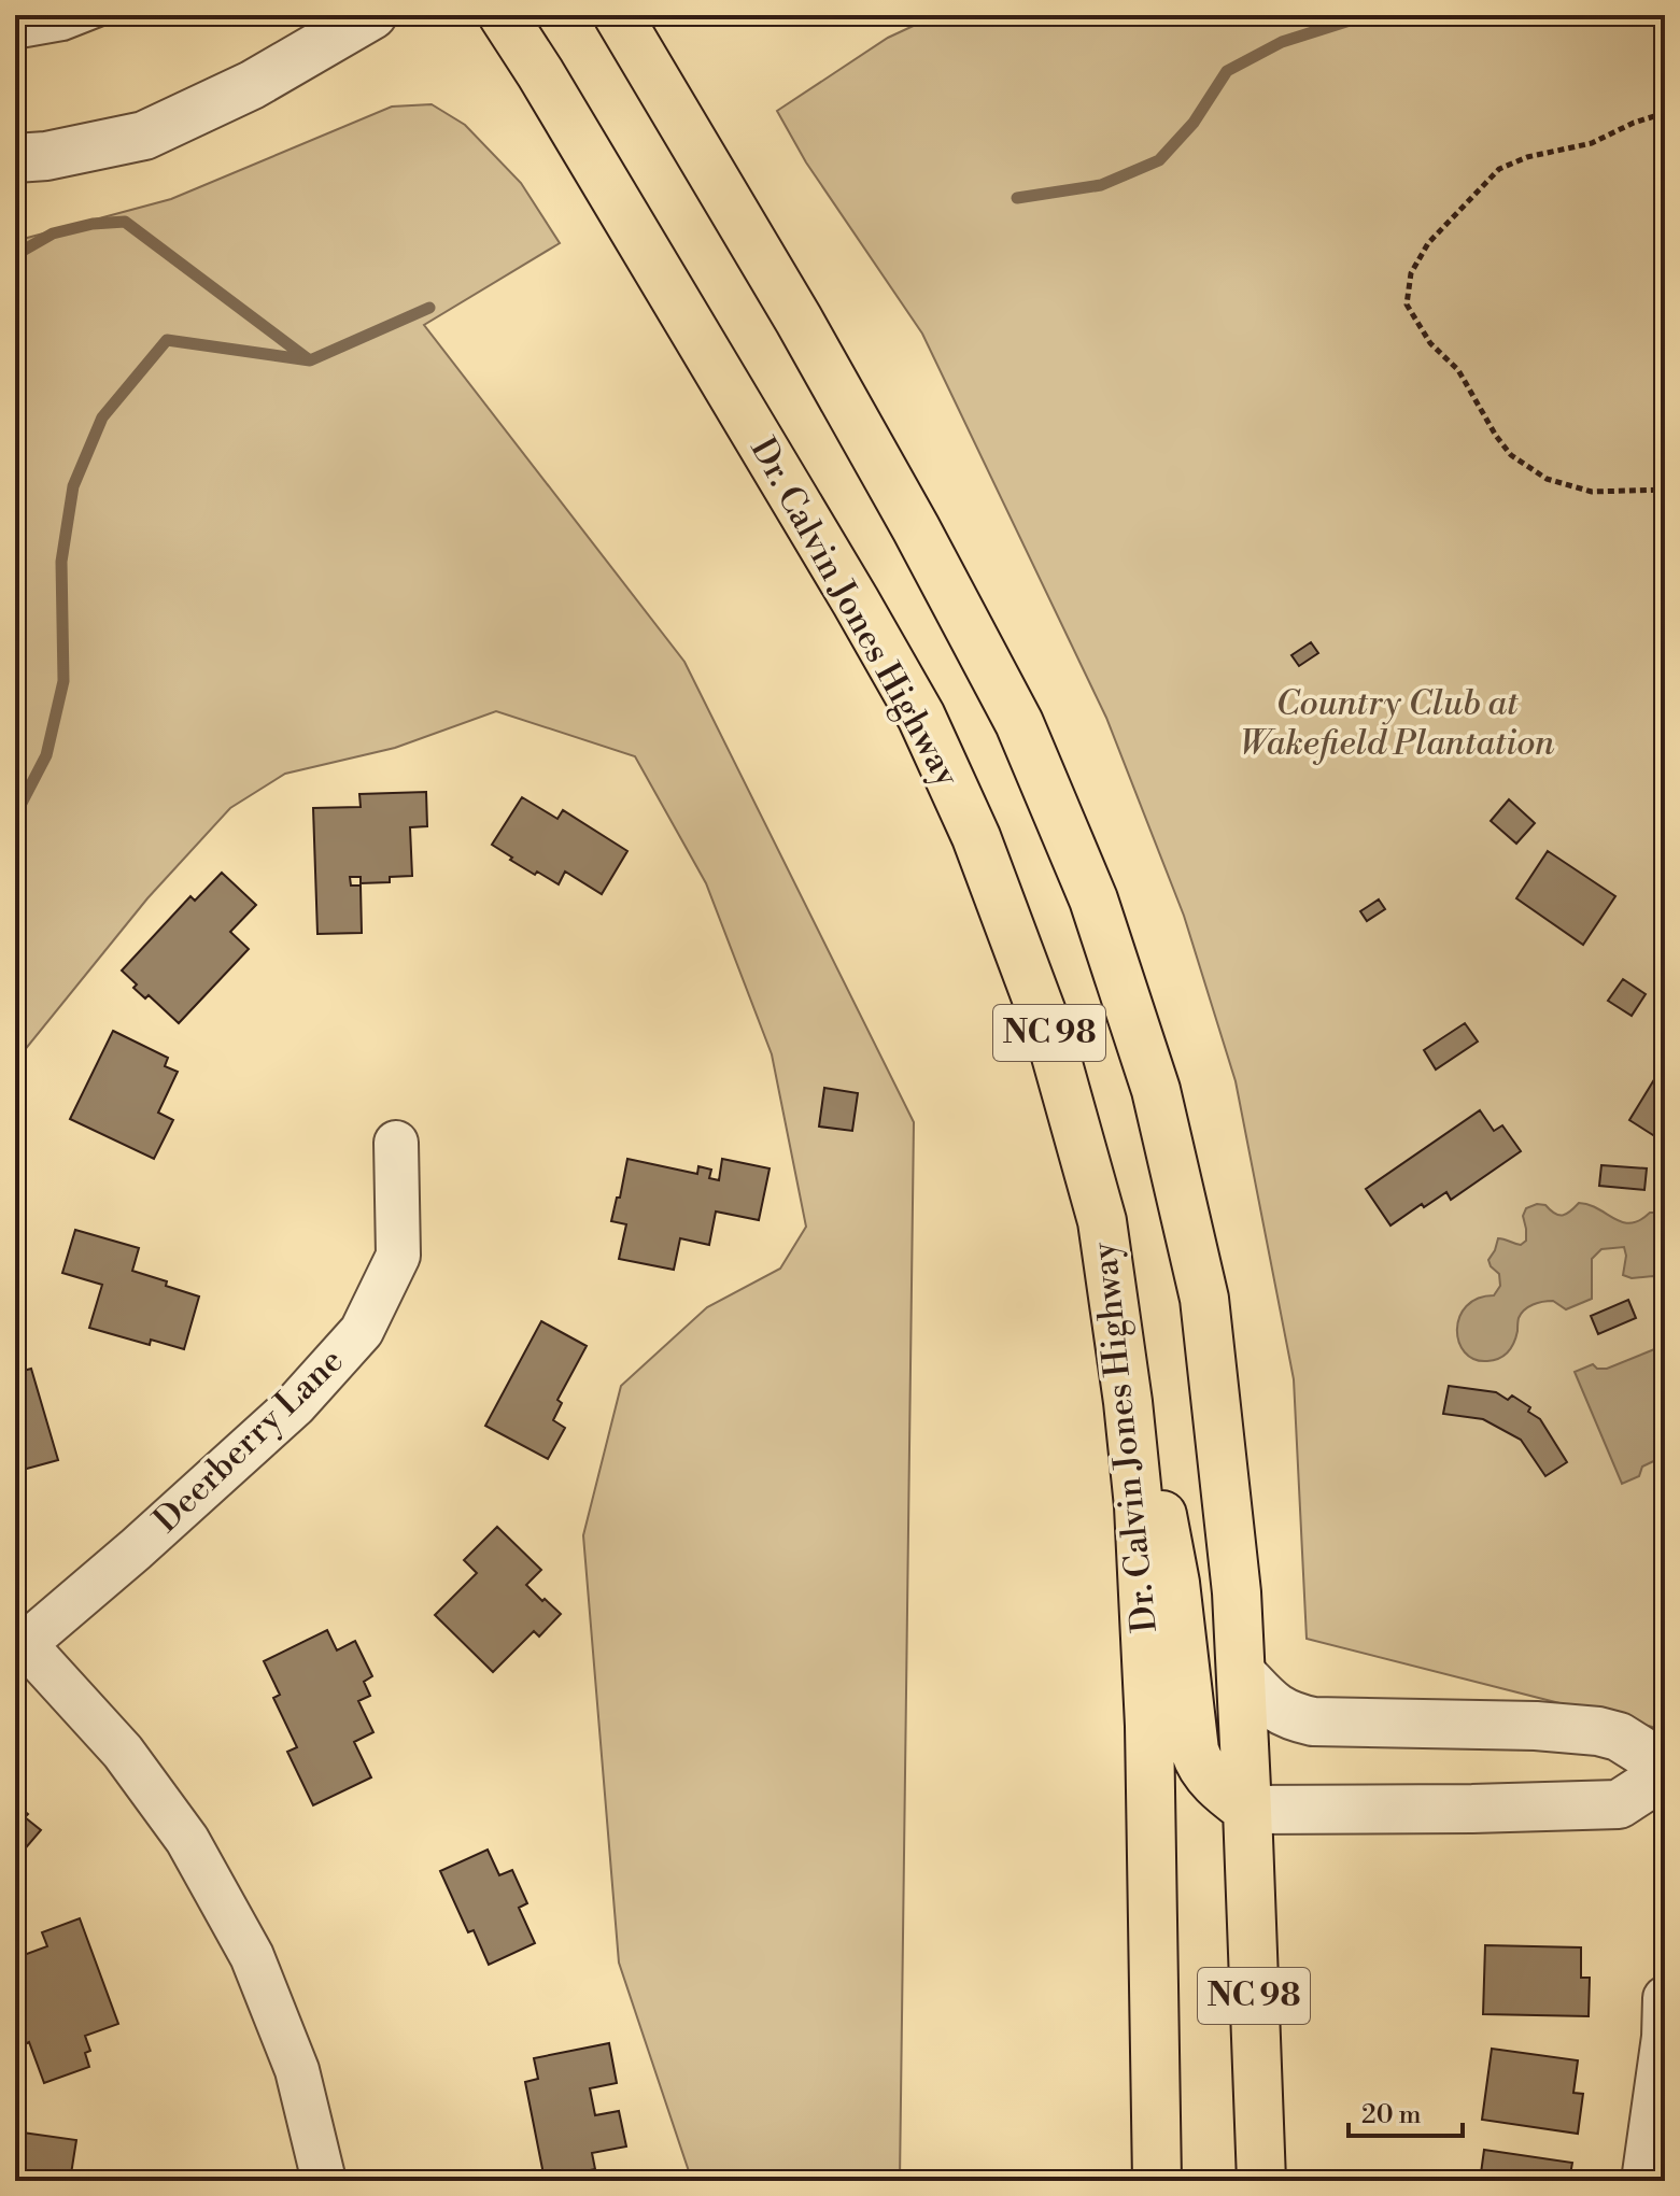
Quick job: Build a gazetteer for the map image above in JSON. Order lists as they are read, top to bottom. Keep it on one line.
{"streets":{"highway":["Dr. Calvin Jones Highway","NC 98"],"street":["Deerberry Lane"]},"parks":["Country Club at Wakefield Plantation"],"scale_bar":"20 m"}
